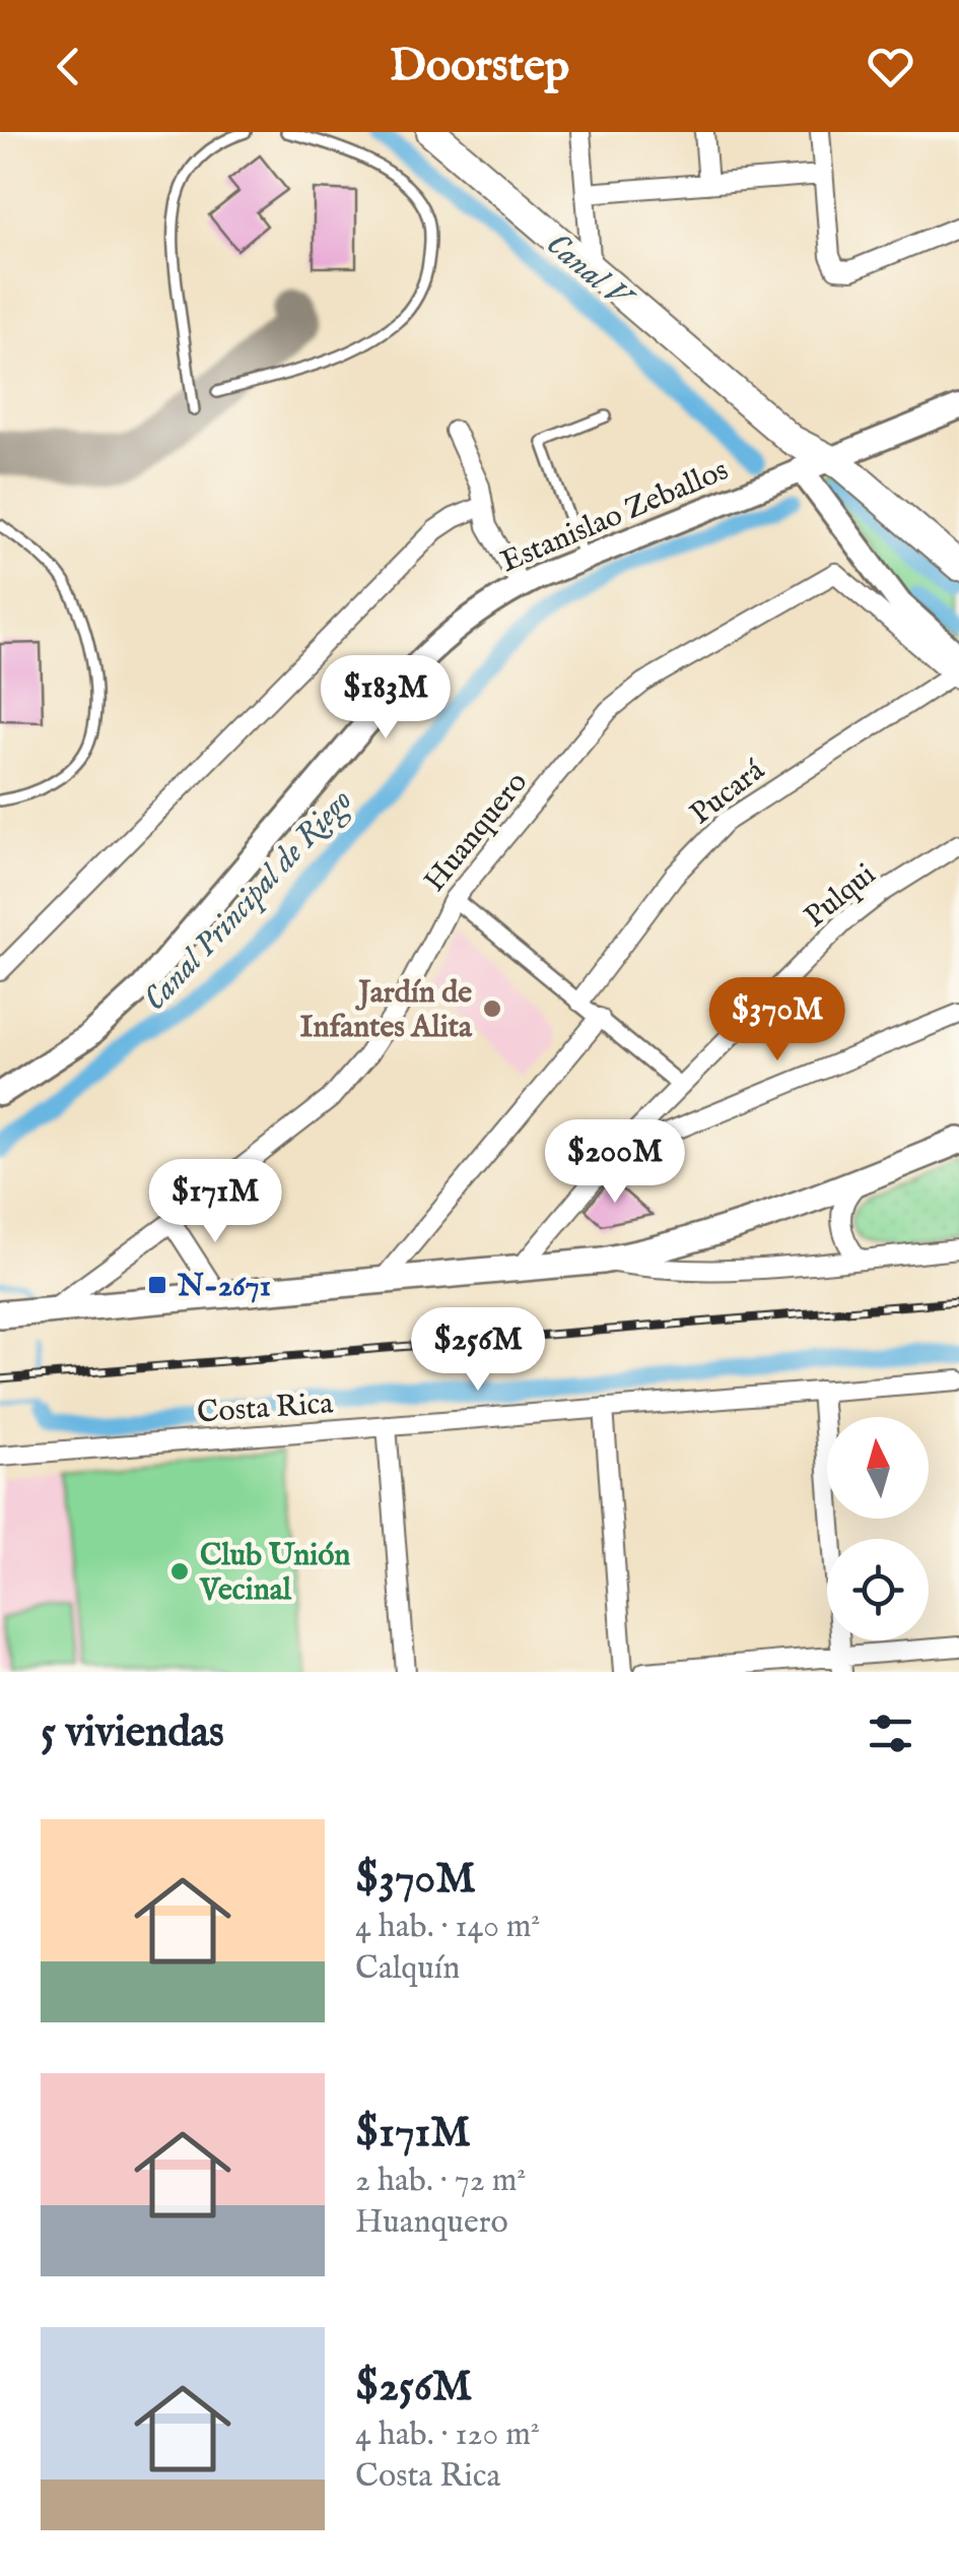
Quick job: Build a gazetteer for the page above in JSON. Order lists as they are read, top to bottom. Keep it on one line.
{"streets":{"street":["Estanislao Zeballos","Pucará","Huanquero","Pulqui","Costa Rica"]},"crossings":[["Pucará","Huanquero"]],"water":["Canal V","Canal Principal de Riego"],"places":{"other":["Jardín de Infantes Alita","Club Unión Vecinal"],"transit":["N-2671"]},"north":"top","page":{"header":"Doorstep","price":["$183M","$370M","$200M","$171M","$256M"],"heading":"5 viviendas","list":[{"name":"$370M","note":"4 hab. · 140 m² · Calquín"},{"name":"$171M","note":"2 hab. · 72 m² · Huanquero"},{"name":"$256M","note":"4 hab. · 120 m² · Costa Rica"}]}}
